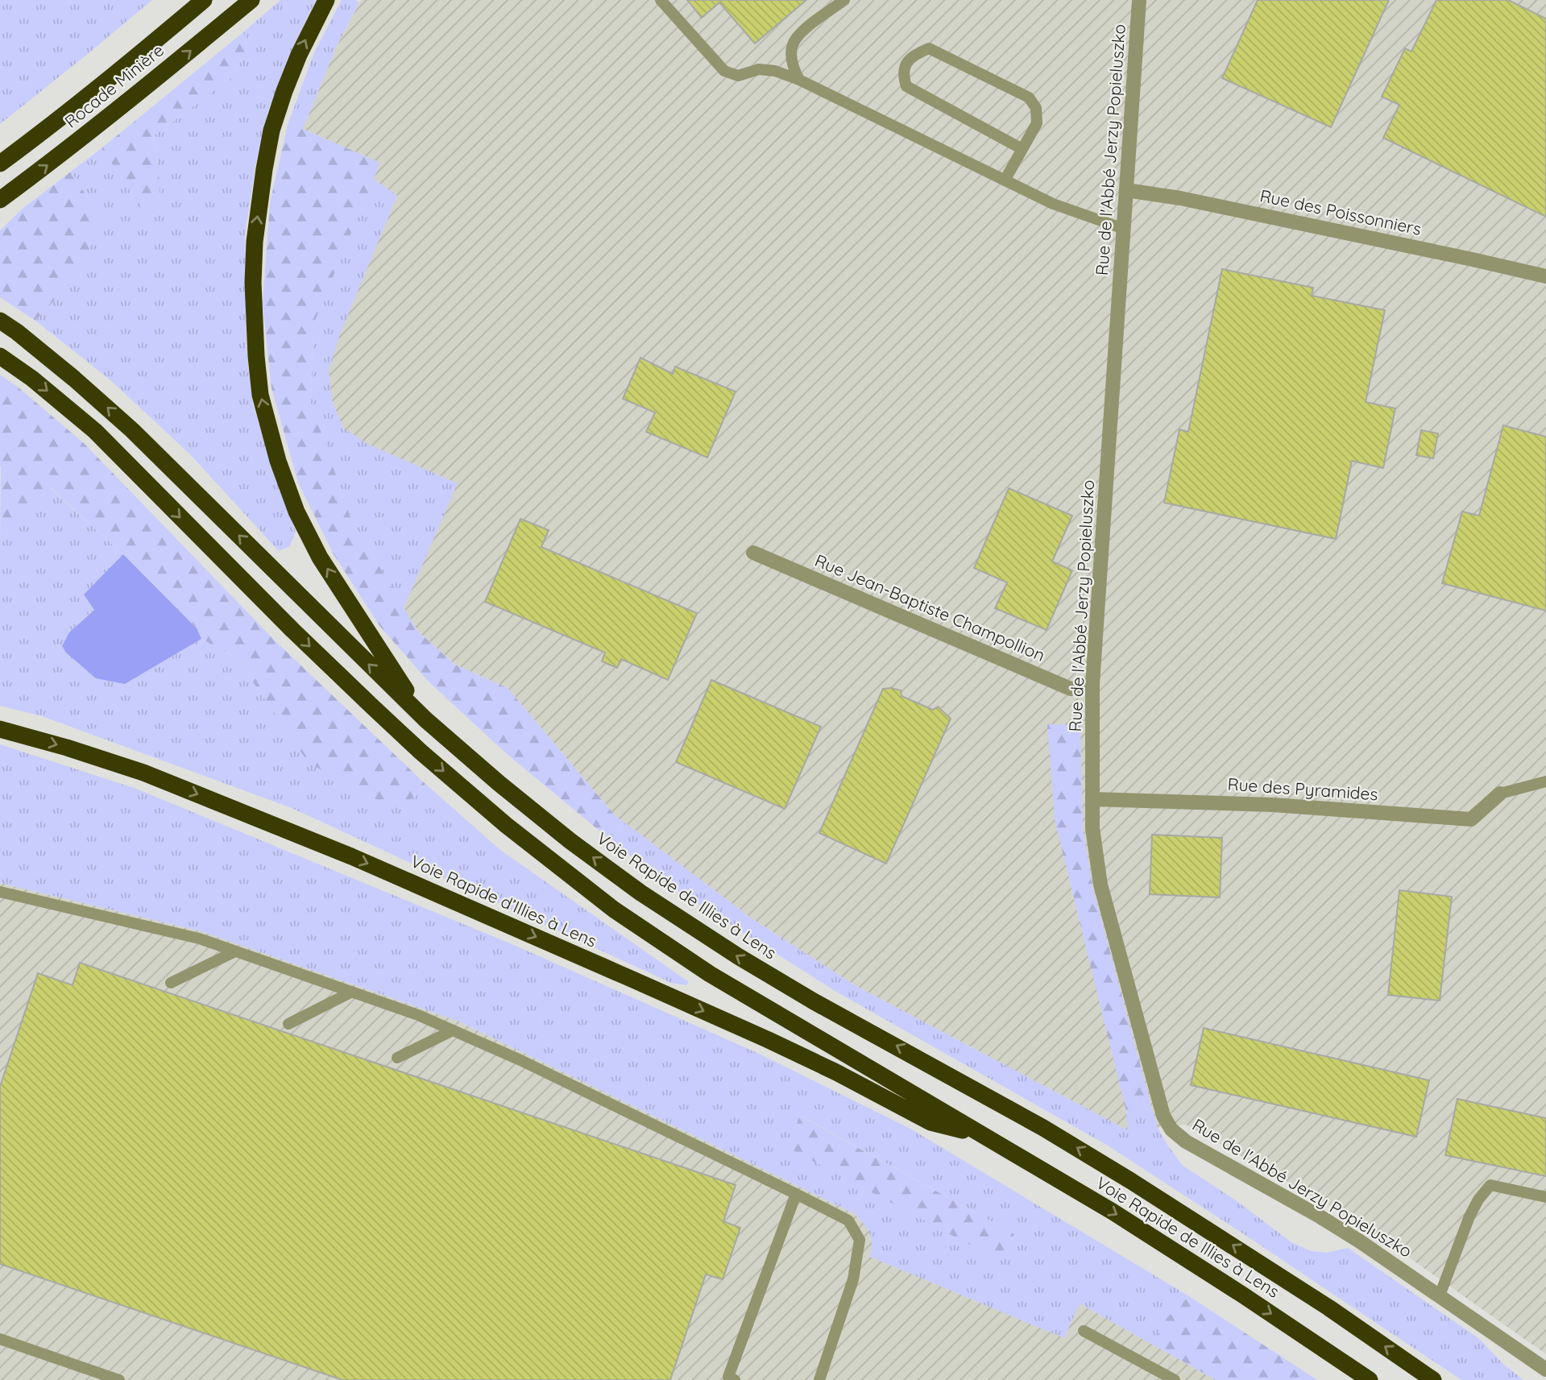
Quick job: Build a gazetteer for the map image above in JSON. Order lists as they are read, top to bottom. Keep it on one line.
{"streets":{"highway":["Rocade Minière","Voie Rapide de Illies à Lens","Voie Rapide d’Illies à Lens"],"street":["Rue de l'Abbé Jerzy Popieluszko","Rue des Poissonniers","Rue Jean-Baptiste Champollion","Rue des Pyramides"]},"crossings":[["Rue de l'Abbé Jerzy Popieluszko","Rue des Poissonniers"],["Rue de l'Abbé Jerzy Popieluszko","Rue Jean-Baptiste Champollion"],["Rue de l'Abbé Jerzy Popieluszko","Rue des Pyramides"],["Voie Rapide de Illies à Lens","Voie Rapide d’Illies à Lens"]],"one_way":["Voie Rapide d’Illies à Lens"]}
